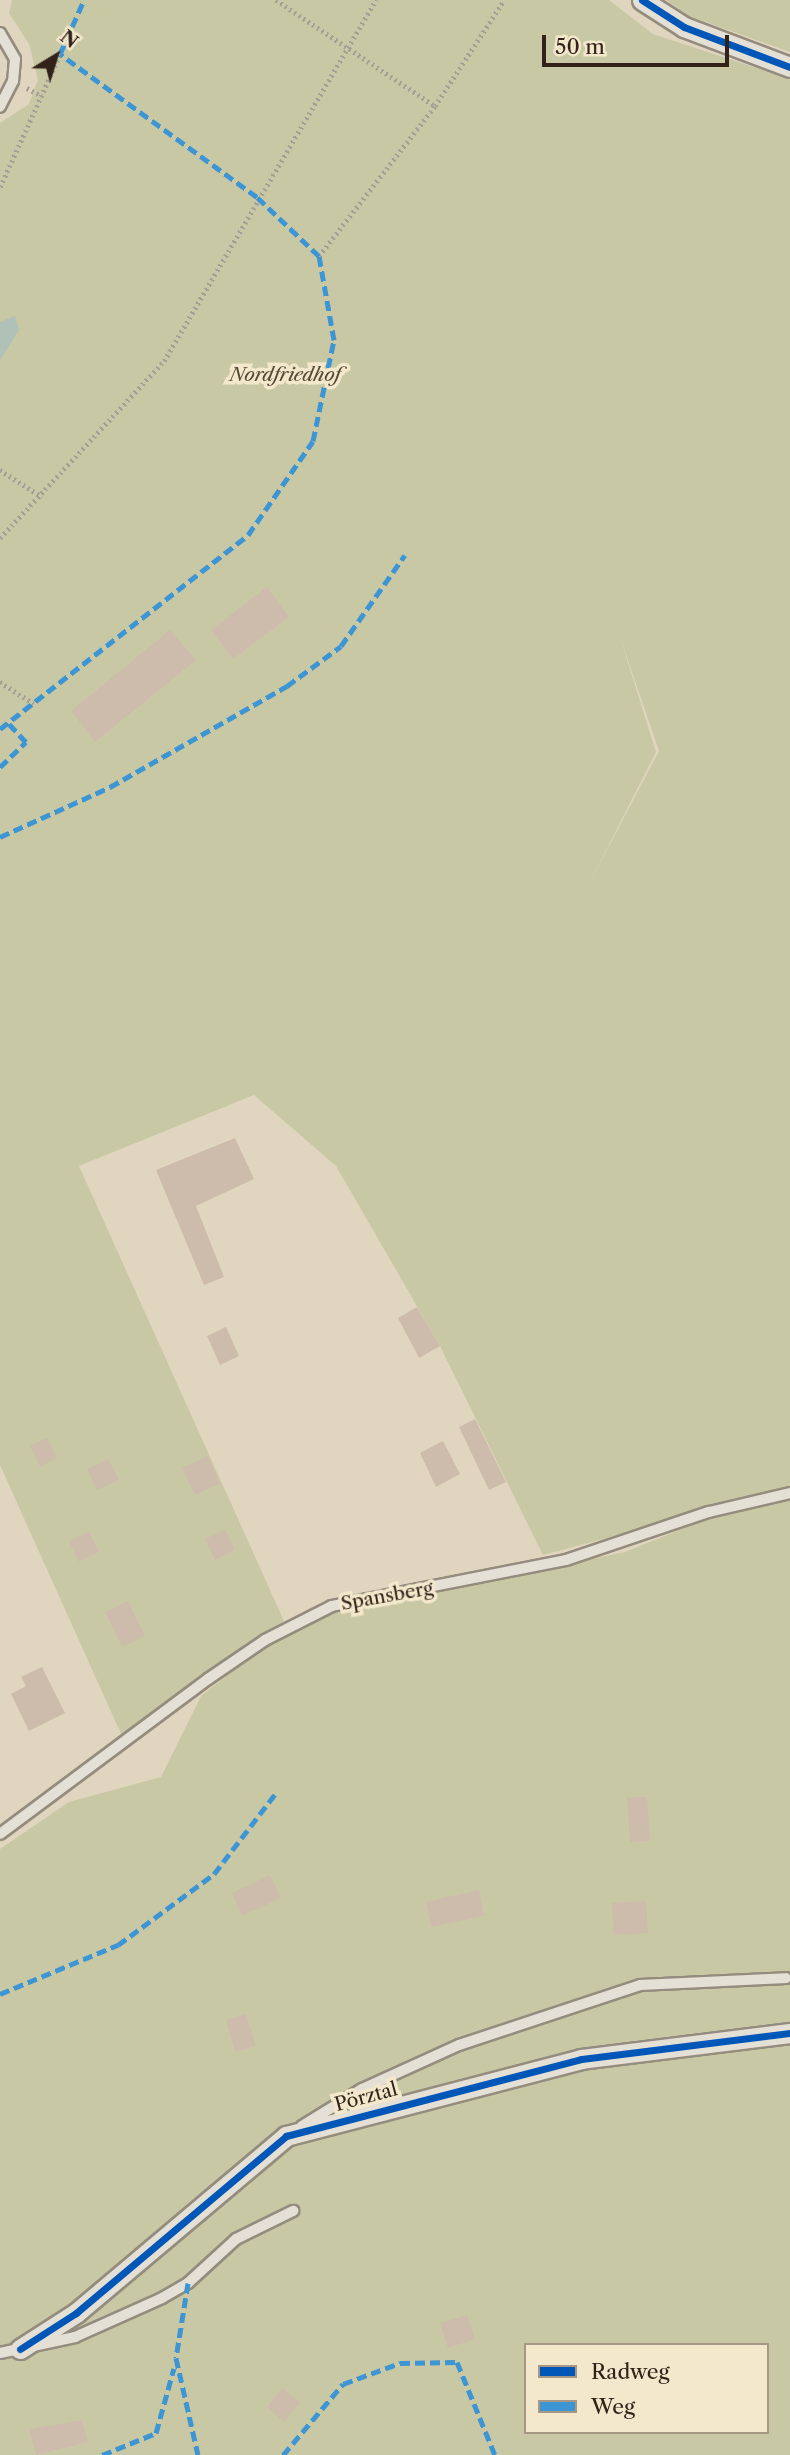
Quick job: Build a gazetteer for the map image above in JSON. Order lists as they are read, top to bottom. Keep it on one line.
{"streets":{"street":["Pörztal"],"lane":["Spansberg"]},"parks":["Nordfriedhof"],"legend":["Radweg","Weg"],"scale_bar":"50 m","north":"top right"}
